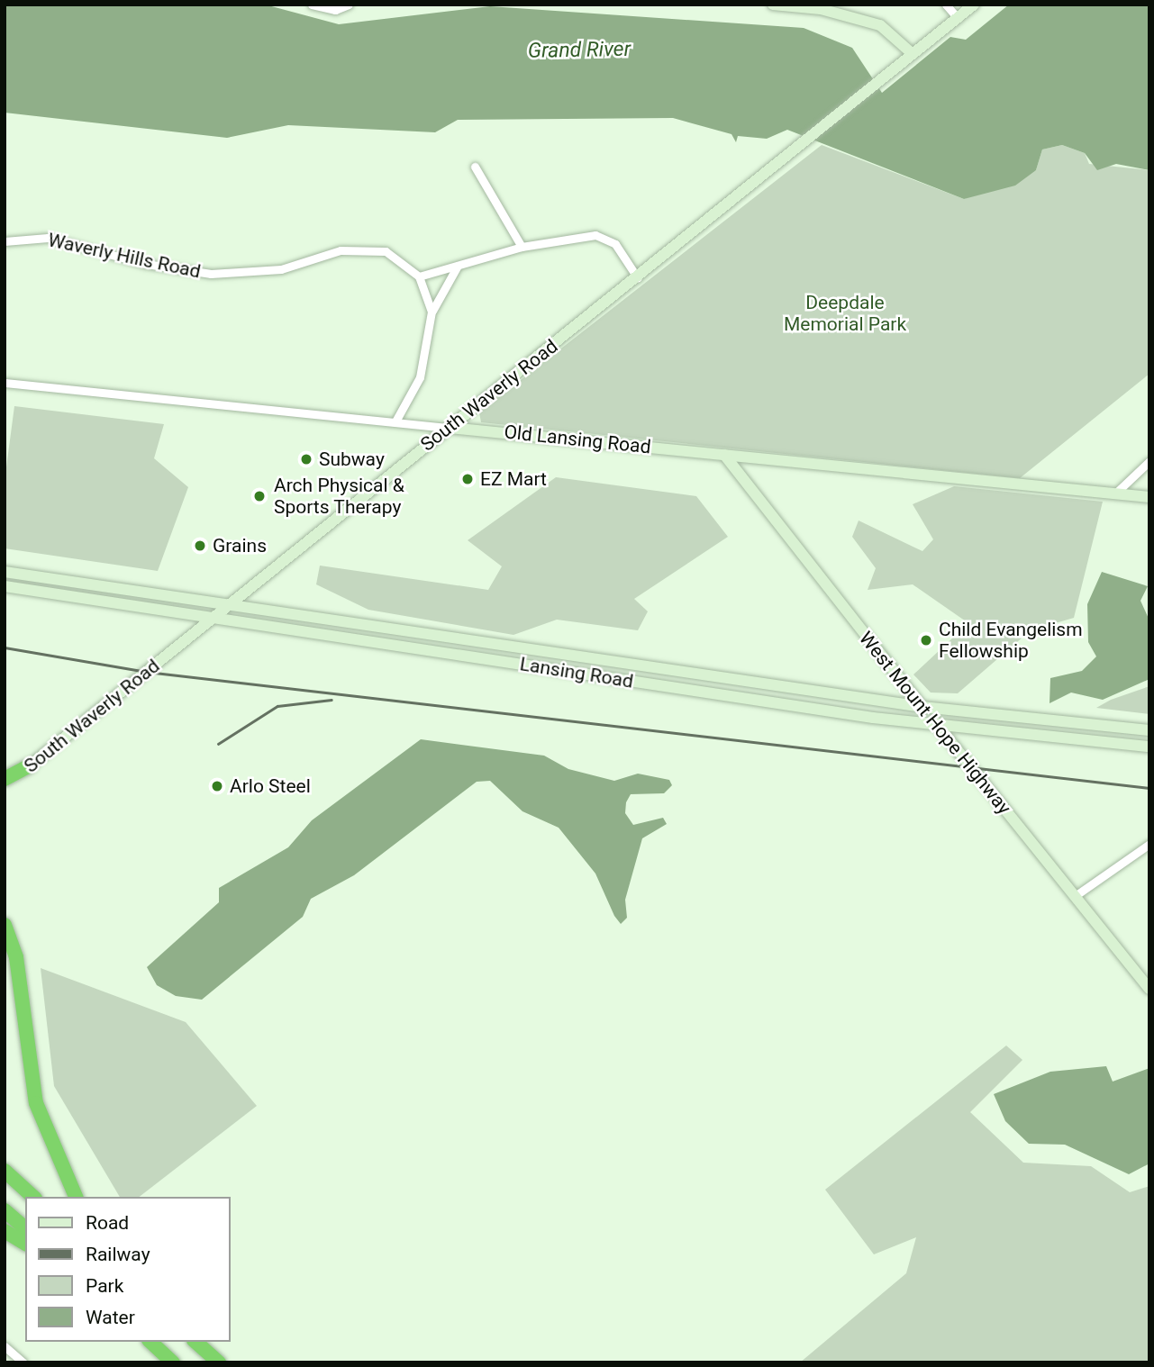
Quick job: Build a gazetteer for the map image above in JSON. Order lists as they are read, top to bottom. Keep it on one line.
{"streets":{"main road":["South Waverly Road","Old Lansing Road","Lansing Road","West Mount Hope Highway"],"street":["Waverly Hills Road"]},"crossings":[["South Waverly Road","Old Lansing Road"],["South Waverly Road","Lansing Road"],["Old Lansing Road","West Mount Hope Highway"],["Lansing Road","West Mount Hope Highway"]],"water":["Grand River"],"parks":["Deepdale Memorial Park"],"places":["Subway","EZ Mart","Arch Physical & Sports Therapy","Grains","Child Evangelism Fellowship","Arlo Steel"],"legend":["Road","Railway","Park","Water"]}
